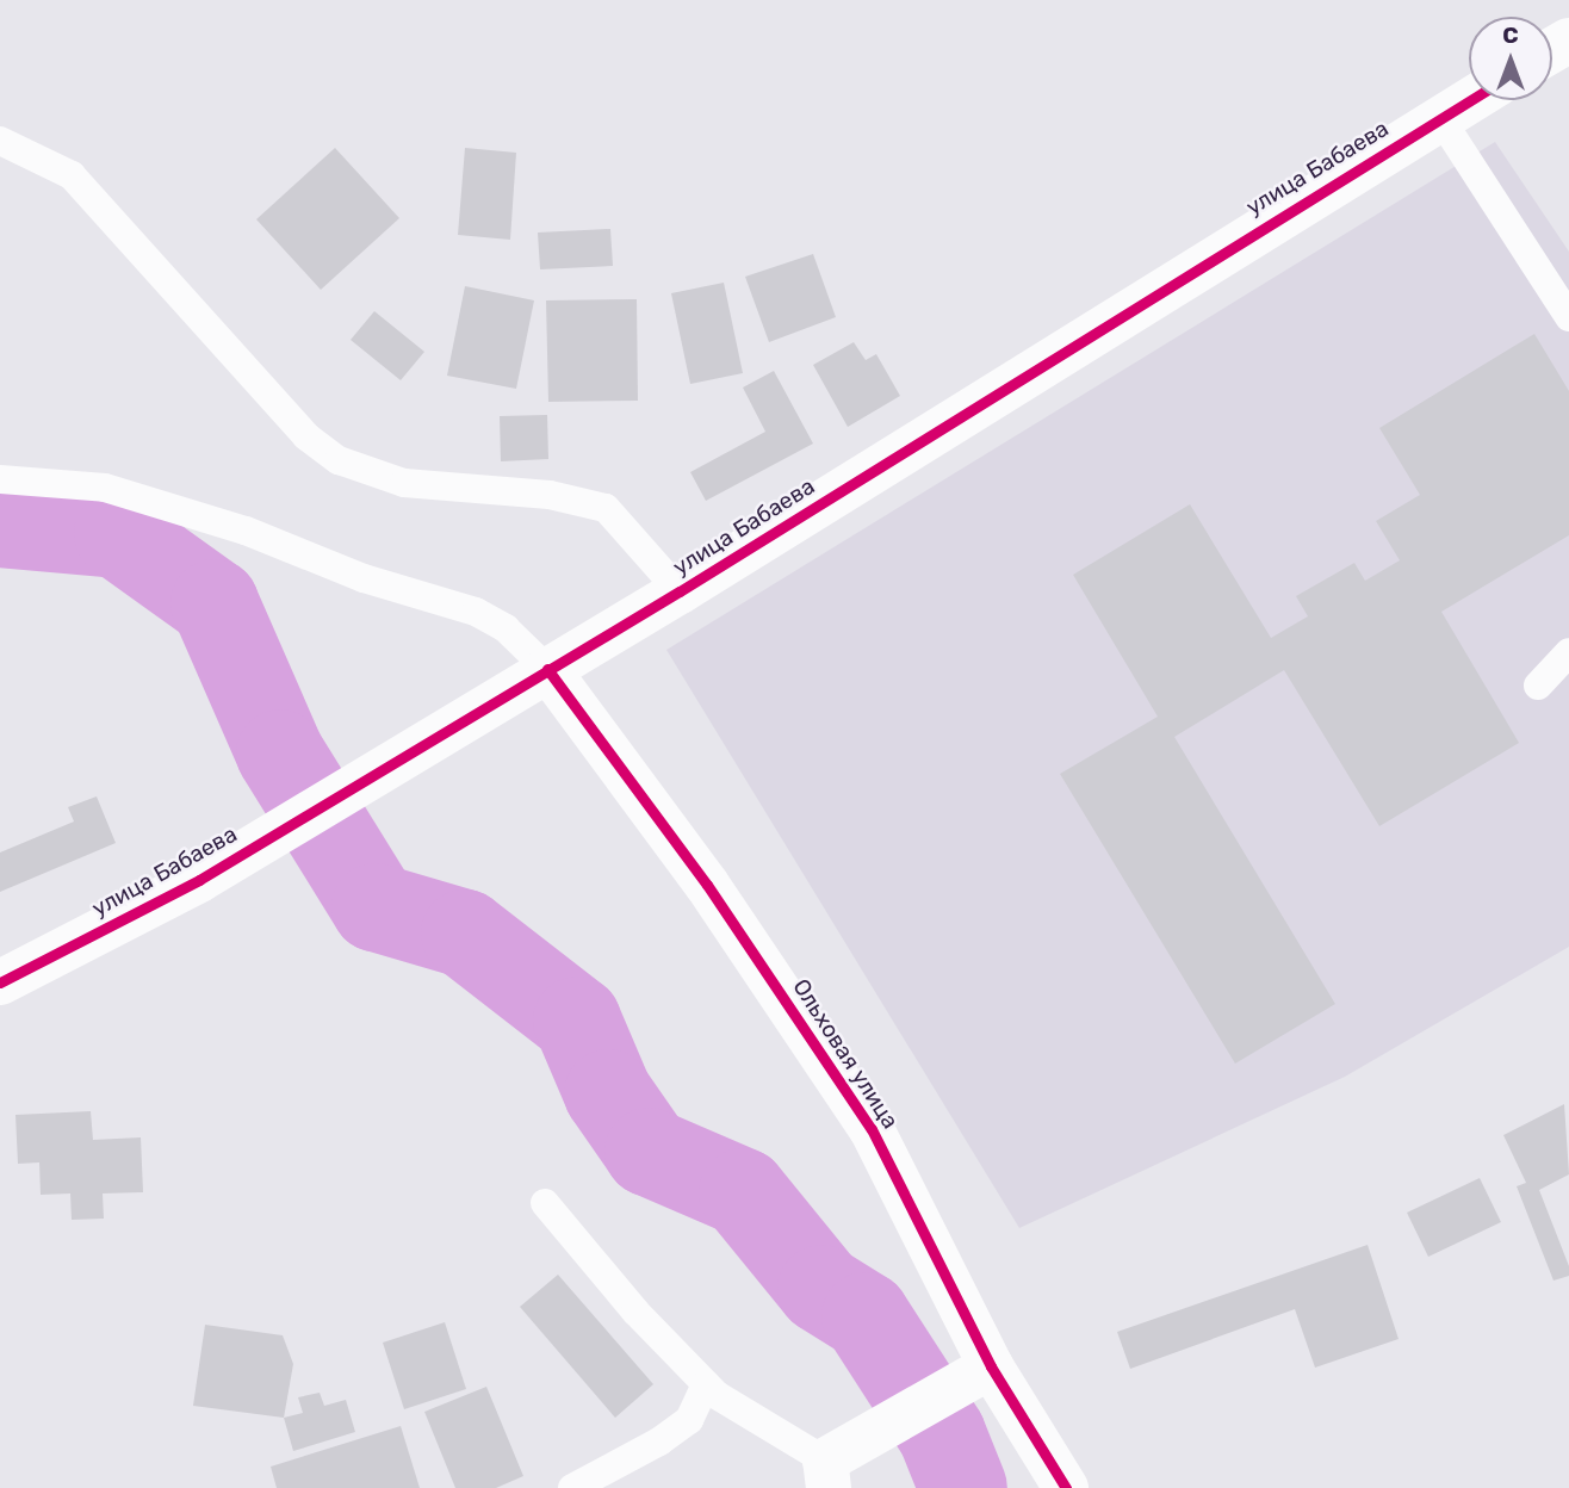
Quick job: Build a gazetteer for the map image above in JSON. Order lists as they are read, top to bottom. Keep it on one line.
{"streets":{"street":["улица Бабаева","Ольховая улица"]},"crossings":[["улица Бабаева","Ольховая улица"]],"north":"top"}
